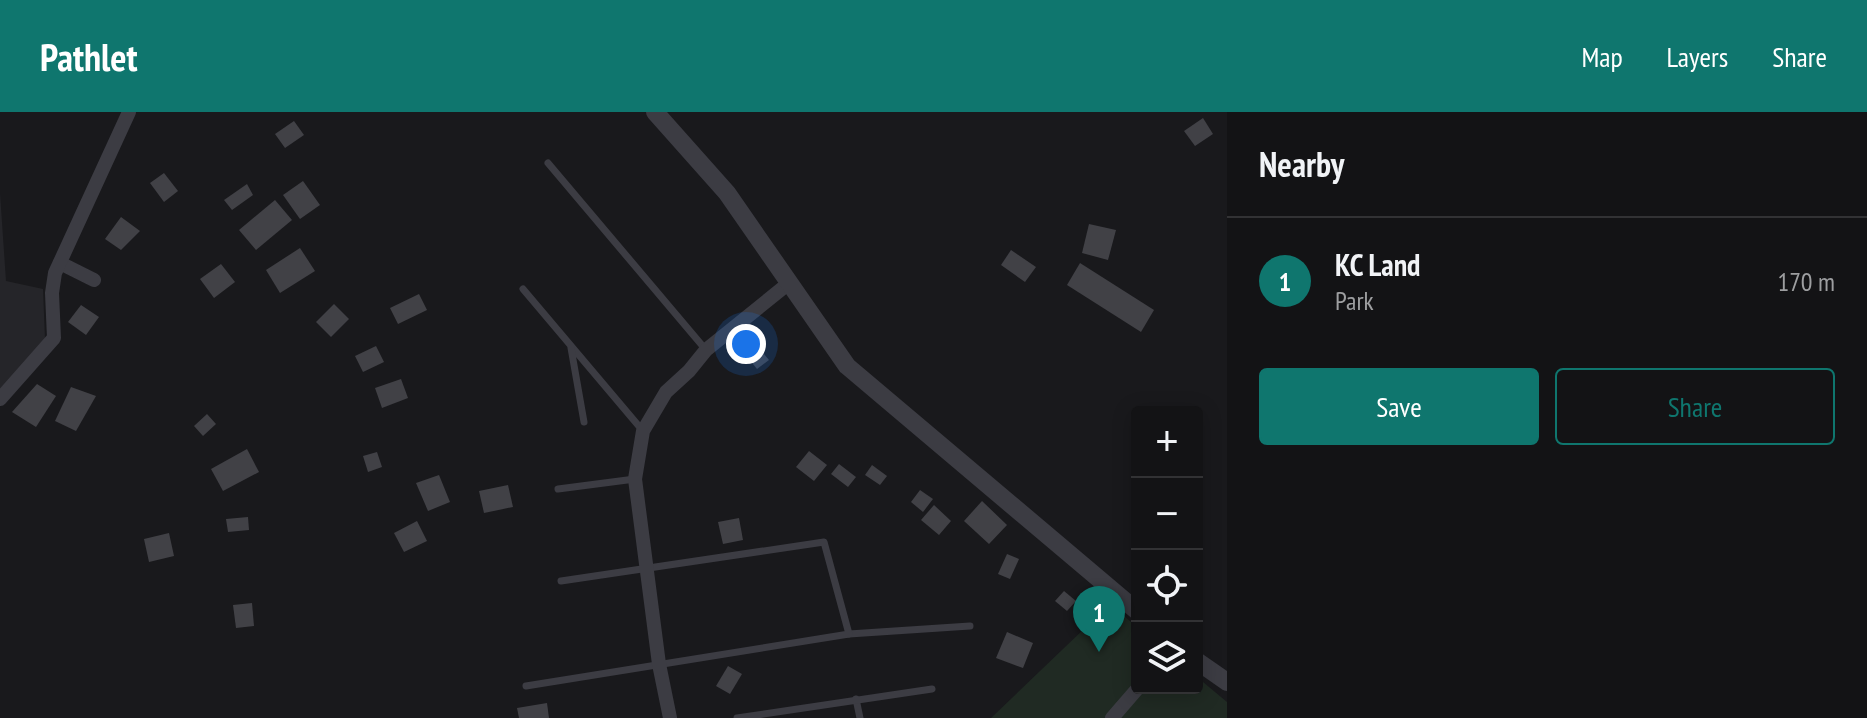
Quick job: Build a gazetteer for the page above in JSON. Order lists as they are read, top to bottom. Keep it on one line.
{"page":{"header":"Pathlet","nav":["Map","Layers","Share"],"heading":"Nearby","list":[{"mark":"1","name":"KC Land","note":"Park","value":"170 m"}],"buttons":["Save","Share"],"map_buttons":["+","−"],"pins":"1"}}
